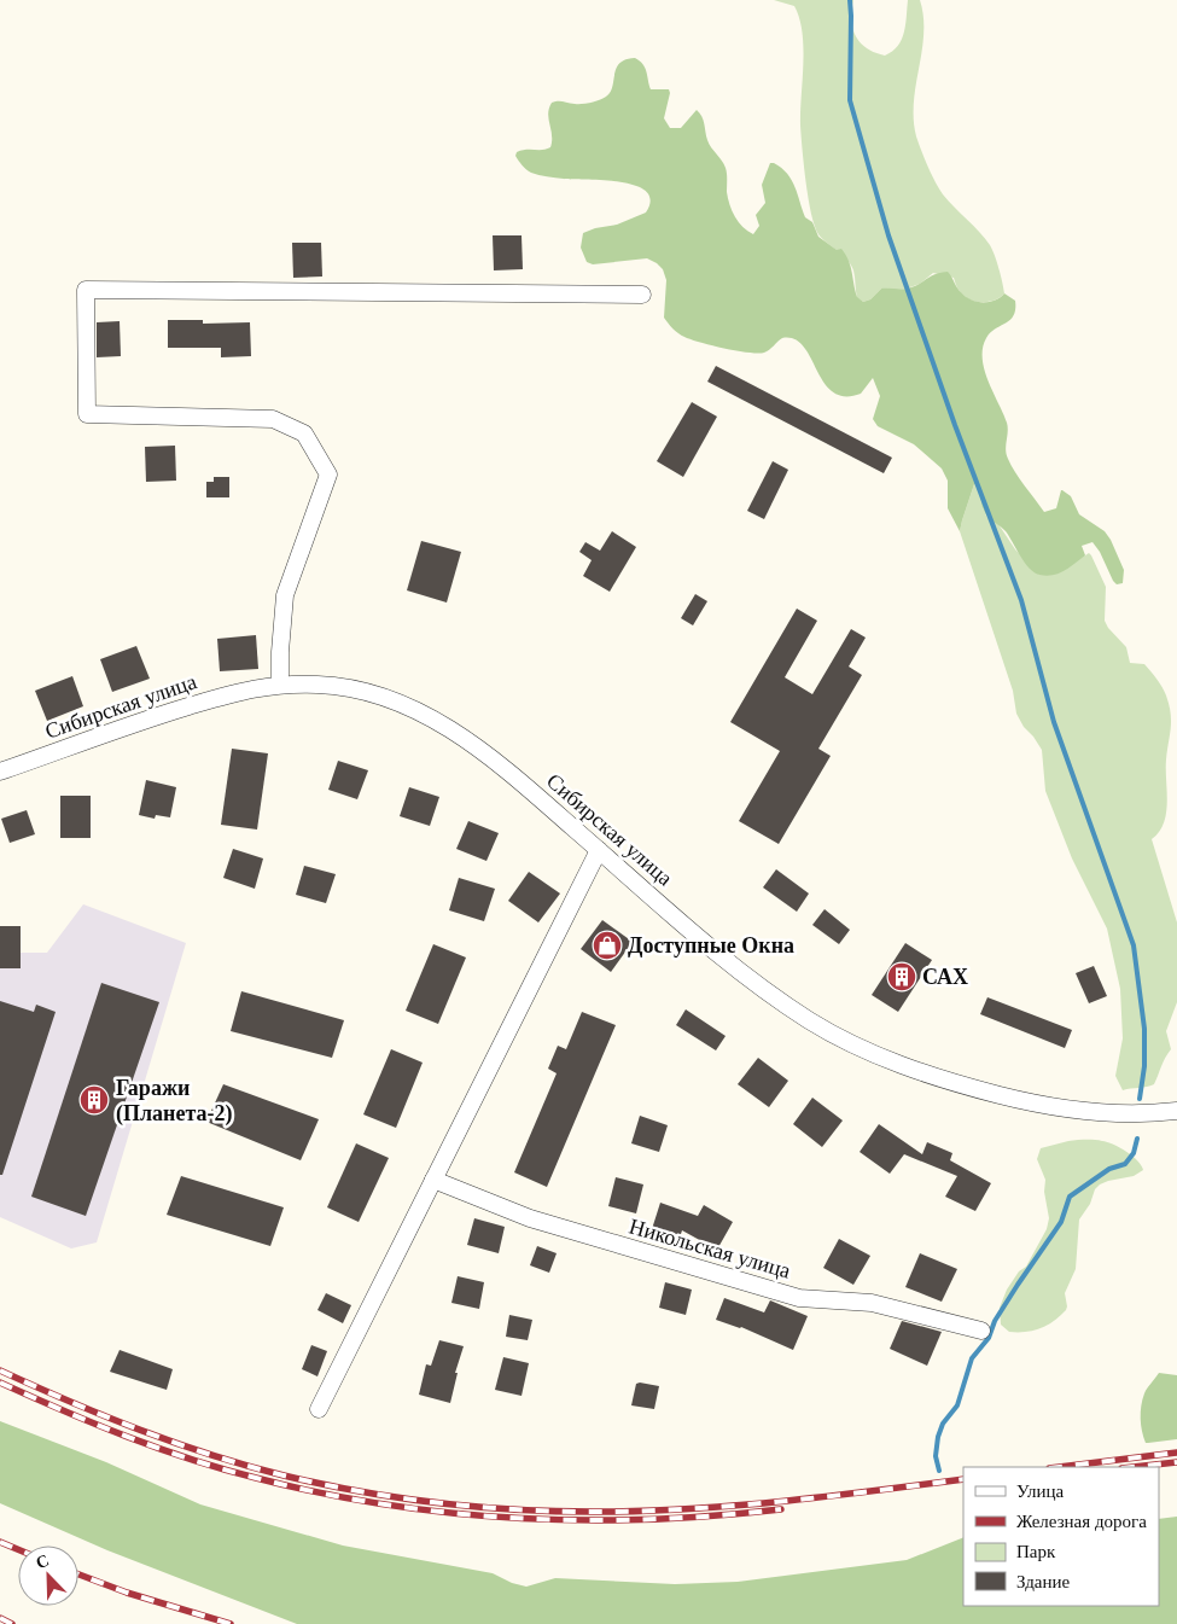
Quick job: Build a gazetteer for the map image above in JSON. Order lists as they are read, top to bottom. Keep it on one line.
{"streets":{"street":["Сибирская улица","Никольская улица"]},"places":{"shop":["Доступные Окна"],"building":["САХ","Гаражи (Планета-2)"]},"legend":["Улица","Железная дорога","Парк","Здание"],"north":"top left"}
